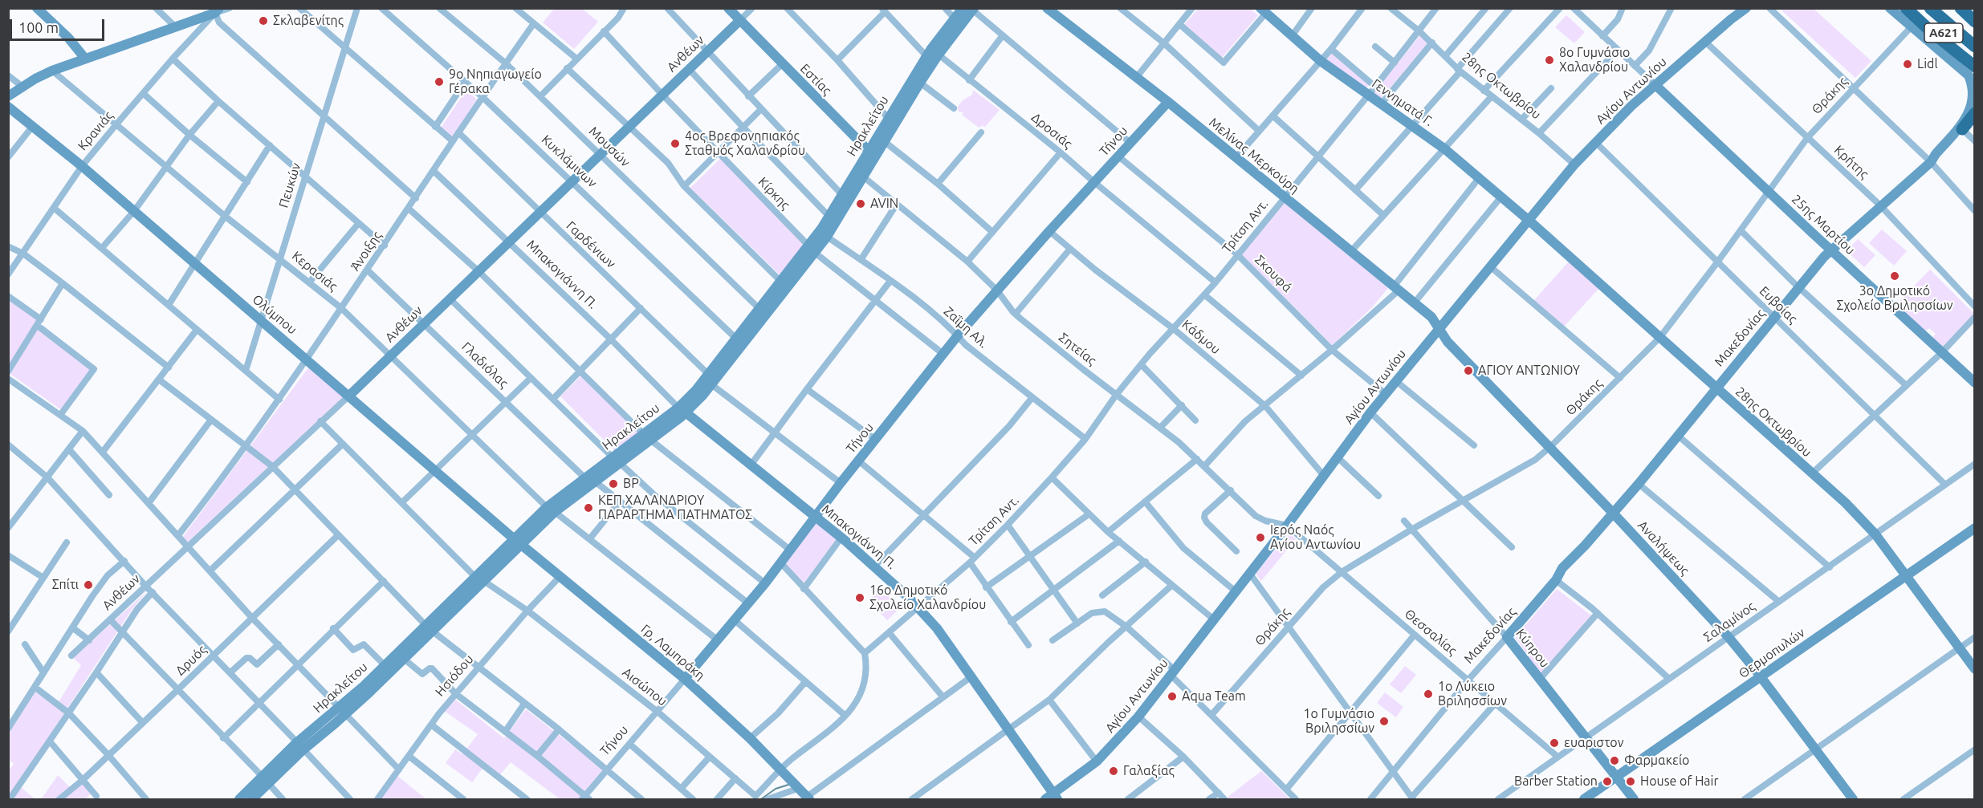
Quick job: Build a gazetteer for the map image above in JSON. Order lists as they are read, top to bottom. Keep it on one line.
{"streets":{"highway":["Α621"],"street":["Ανθέων","Εστίας","28ης Οκτωβρίου","Αγίου Αντωνίου","Θράκης","Γεννηματά Γ.","Ηρακλείτου","Κρανιάς","Δροσιάς","Τήνου","Μουσών","Μελίνας Μερκούρη","Κυκλάμινων","Κρήτης","Πευκών","Κίρκης","25ης Μαρτίου","Τρίτση Αντ.","Γαρδένιων","Άνοιξης","Κερασιάς","Σκουφά","Μπακογιάννη Π.","Ευβοίας","Ολύμπου","Ζαΐμη Αλ.","Κάδμου","Μακεδονίας","Σητείας","Γλαδιόλας","Αναλήψεως","Σαλαμίνος","Θεσσαλίας","Κύπρου","Γρ, Λαμπράκη","Θερμοπυλών","Δρυός","Ησιόδου","Αισώπου"]},"crossings":[["Α621","Μακεδονίας"],["Ανθέων","Εστίας"],["Ανθέων","Μουσών"],["Ανθέων","Κυκλάμινων"],["Ανθέων","Κίρκης"],["Ανθέων","Γαρδένιων"],["Ανθέων","Κερασιάς"],["Ανθέων","Μπακογιάννη Π."],["Ανθέων","Ολύμπου"],["Ανθέων","Γλαδιόλας"],["Ανθέων","Αισώπου"],["Εστίας","Ηρακλείτου"],["28ης Οκτωβρίου","Αγίου Αντωνίου"],["28ης Οκτωβρίου","Θράκης"],["28ης Οκτωβρίου","Γεννηματά Γ."],["28ης Οκτωβρίου","Τρίτση Αντ."],["28ης Οκτωβρίου","Μακεδονίας"],["28ης Οκτωβρίου","Σαλαμίνος"],["28ης Οκτωβρίου","Θερμοπυλών"],["Αγίου Αντωνίου","Γεννηματά Γ."],["Αγίου Αντωνίου","Μελίνας Μερκούρη"],["Αγίου Αντωνίου","Κρήτης"],["Αγίου Αντωνίου","25ης Μαρτίου"],["Αγίου Αντωνίου","Σκουφά"],["Αγίου Αντωνίου","Μπακογιάννη Π."],["Αγίου Αντωνίου","Ευβοίας"],["Αγίου Αντωνίου","Κάδμου"],["Αγίου Αντωνίου","Σητείας"],["Αγίου Αντωνίου","Αναλήψεως"],["Αγίου Αντωνίου","Θεσσαλίας"],["Θράκης","Κρήτης"],["Θράκης","25ης Μαρτίου"],["Θράκης","Ευβοίας"],["Θράκης","Αναλήψεως"],["Θράκης","Θεσσαλίας"],["Θράκης","Κύπρου"],["Γεννηματά Γ.","Τρίτση Αντ."],["Ηρακλείτου","Δροσιάς"],["Ηρακλείτου","Μουσών"],["Ηρακλείτου","Κυκλάμινων"],["Ηρακλείτου","Κίρκης"],["Ηρακλείτου","Γαρδένιων"],["Ηρακλείτου","Κερασιάς"],["Ηρακλείτου","Μπακογιάννη Π."],["Ηρακλείτου","Ολύμπου"],["Ηρακλείτου","Ζαΐμη Αλ."],["Ηρακλείτου","Σητείας"],["Ηρακλείτου","Γλαδιόλας"],["Ηρακλείτου","Γρ, Λαμπράκη"],["Ηρακλείτου","Αισώπου"],["Κρανιάς","Κερασιάς"],["Κρανιάς","Ολύμπου"],["Δροσιάς","Τήνου"],["Δροσιάς","Τρίτση Αντ."],["Τήνου","Μελίνας Μερκούρη"],["Τήνου","Κίρκης"],["Τήνου","Κερασιάς"],["Τήνου","Σκουφά"],["Τήνου","Μπακογιάννη Π."],["Τήνου","Ζαΐμη Αλ."],["Τήνου","Κάδμου"],["Τήνου","Σητείας"],["Τήνου","Γλαδιόλας"],["Τήνου","Γρ, Λαμπράκη"],["Τήνου","Αισώπου"],["Μουσών","Άνοιξης"],["Μελίνας Μερκούρη","Τρίτση Αντ."],["Μελίνας Μερκούρη","Αναλήψεως"],["Κυκλάμινων","Άνοιξης"],["Κρήτης","Μακεδονίας"],["Πευκών","Κερασιάς"],["Πευκών","Ολύμπου"],["25ης Μαρτίου","Μακεδονίας"],["Τρίτση Αντ.","Σκουφά"],["Τρίτση Αντ.","Μπακογιάννη Π."],["Τρίτση Αντ.","Ζαΐμη Αλ."],["Τρίτση Αντ.","Κάδμου"],["Τρίτση Αντ.","Σητείας"],["Γαρδένιων","Άνοιξης"],["Άνοιξης","Κερασιάς"],["Άνοιξης","Μπακογιάννη Π."],["Άνοιξης","Ολύμπου"],["Άνοιξης","Γλαδιόλας"],["Ευβοίας","Μακεδονίας"],["Ευβοίας","Σαλαμίνος"],["Ολύμπου","Γρ, Λαμπράκη"],["Μακεδονίας","Αναλήψεως"],["Μακεδονίας","Θεσσαλίας"],["Μακεδονίας","Κύπρου"],["Σητείας","Θεσσαλίας"],["Αναλήψεως","Σαλαμίνος"],["Αναλήψεως","Θερμοπυλών"],["Σαλαμίνος","Θεσσαλίας"],["Σαλαμίνος","Κύπρου"],["Κύπρου","Θερμοπυλών"],["Γρ, Λαμπράκη","Ησιόδου"],["Γρ, Λαμπράκη","Αισώπου"],["Ησιόδου","Αισώπου"]],"places":["Σκλαβενίτης","8ο Γυμνάσιο Χαλανδρίου","Lidl","9ο Νηπιαγωγείο Γέρακα","4ος Βρεφονηπιακός Σταθμός Χαλανδρίου","AVIN","3ο Δημοτικό Σχολείο Βριλησσίων","ΑΓΙΟΥ ΑΝΤΩΝΙΟΥ","BP","ΚΕΠ ΧΑΛΑΝΔΡΙΟΥ ΠΑΡΑΡΤΗΜΑ ΠΑΤΗΜΑΤΟΣ","Ιερός Ναός Αγίου Αντωνίου","Σπίτι","16ο Δημοτικό Σχολείο Χαλανδρίου","1o Λύκειο Βριλησσίων","Aqua Team","1ο Γυμνάσιο Βριλησσίων","ευαριστον","Φαρμακείο","Γαλαξίας","Barber Station","House of Hair"],"scale_bar":"100 m"}
